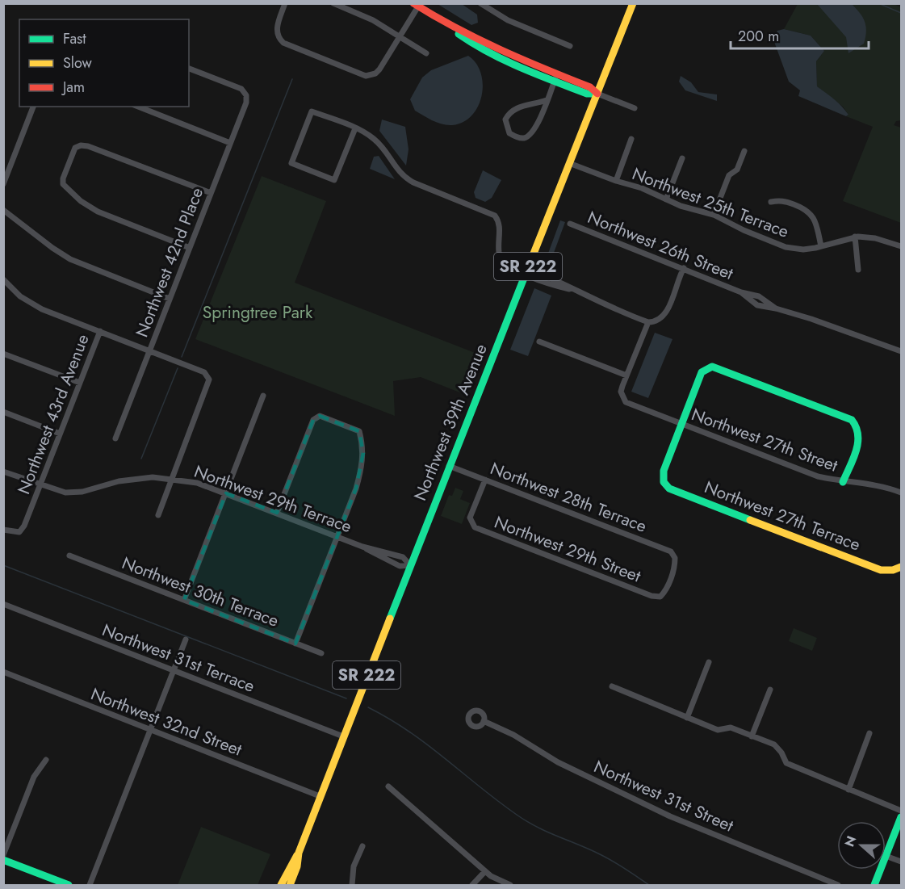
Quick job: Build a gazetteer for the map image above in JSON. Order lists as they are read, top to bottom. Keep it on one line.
{"streets":{"main road":["SR 222","Northwest 39th Avenue","Northwest 27th Terrace"],"street":["Northwest 25th Terrace","Northwest 26th Street","Northwest 42nd Place","Northwest 43rd Avenue","Northwest 27th Street","Northwest 28th Terrace","Northwest 29th Terrace","Northwest 29th Street","Northwest 30th Terrace","Northwest 31st Terrace","Northwest 32nd Street","Northwest 31st Street"]},"crossings":[["Northwest 25th Terrace","Northwest 39th Avenue"],["Northwest 43rd Avenue","Northwest 29th Terrace"],["Northwest 39th Avenue","Northwest 28th Terrace"],["Northwest 39th Avenue","Northwest 29th Terrace"],["Northwest 39th Avenue","Northwest 31st Terrace"],["Northwest 39th Avenue","Northwest 32nd Street"],["Northwest 27th Street","Northwest 27th Terrace"],["Northwest 28th Terrace","Northwest 29th Street"]],"parks":["Springtree Park"],"legend":["Fast","Slow","Jam"],"scale_bar":"200 m","north":"left"}
